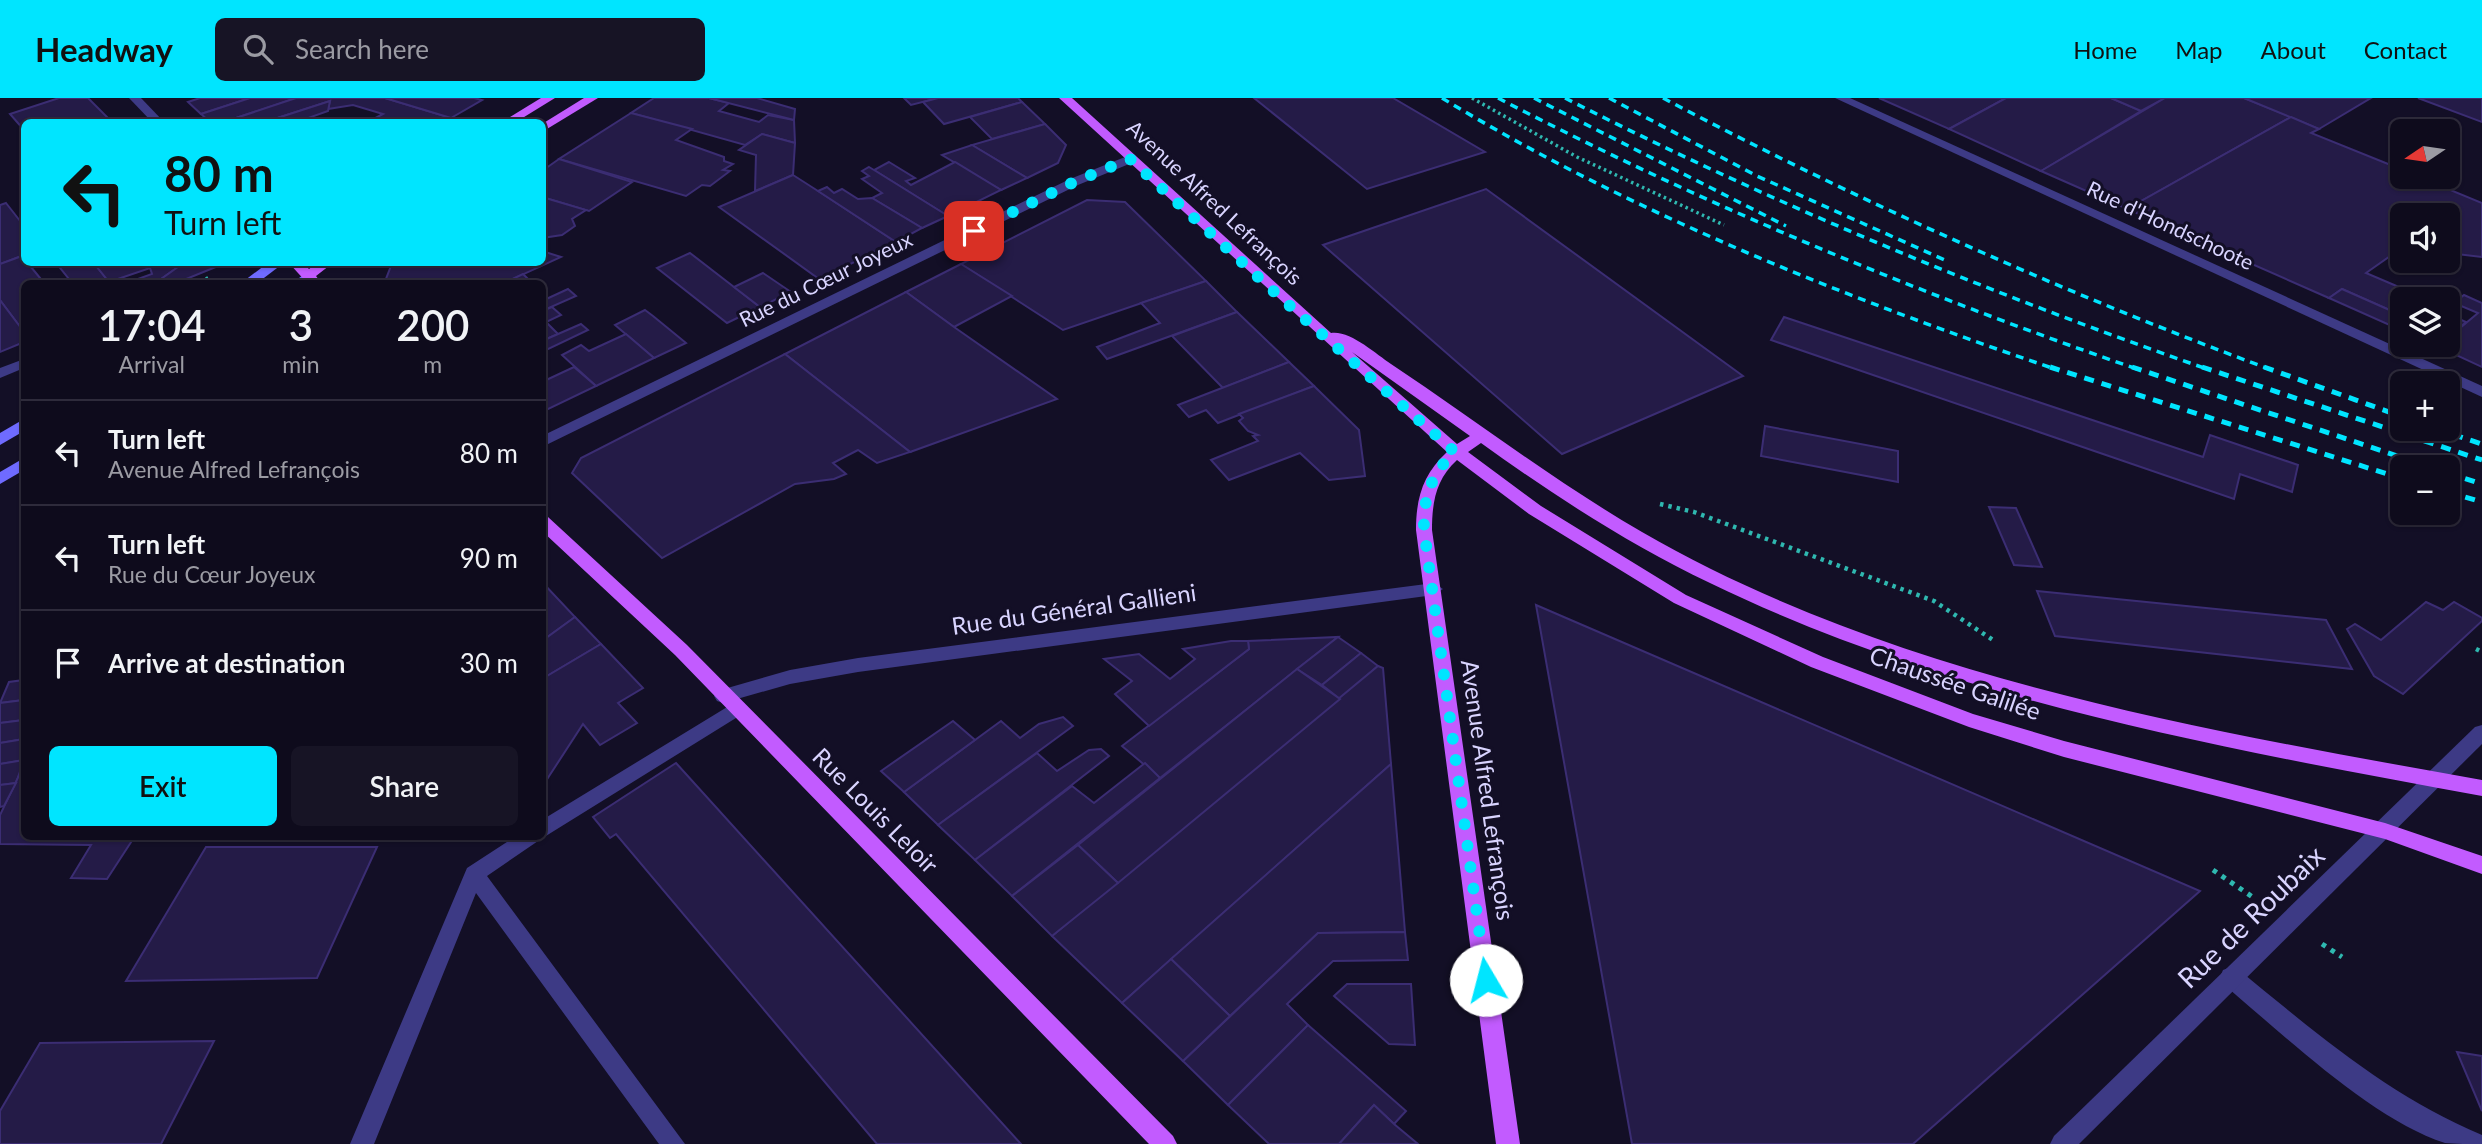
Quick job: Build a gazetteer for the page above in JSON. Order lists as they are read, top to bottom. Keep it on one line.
{"streets":{"main road":["Avenue Alfred Lefrançois","Chaussée Galilée","Rue Louis Leloir"],"street":["Rue d'Hondschoote","Rue du Cœur Joyeux","Rue du Général Gallieni","Rue de Roubaix"]},"crossings":[["Avenue Alfred Lefrançois","Rue du Cœur Joyeux"],["Avenue Alfred Lefrançois","Rue du Général Gallieni"],["Avenue Alfred Lefrançois","Chaussée Galilée"],["Rue du Général Gallieni","Rue Louis Leloir"],["Chaussée Galilée","Rue de Roubaix"]],"north":"left","page":{"header":"Headway","search":"Search here","nav":["Home","Map","About","Contact"],"map_buttons":["+","−"],"turn":["80 m","Turn left"],"eta":["17:04","Arrival","3","min","200","m"],"list":[{"name":"Turn left","note":"Avenue Alfred Lefrançois","value":"80 m"},{"name":"Turn left","note":"Rue du Cœur Joyeux","value":"90 m"},{"name":"Arrive at destination","value":"30 m"}],"buttons":["Exit","Share"]}}
